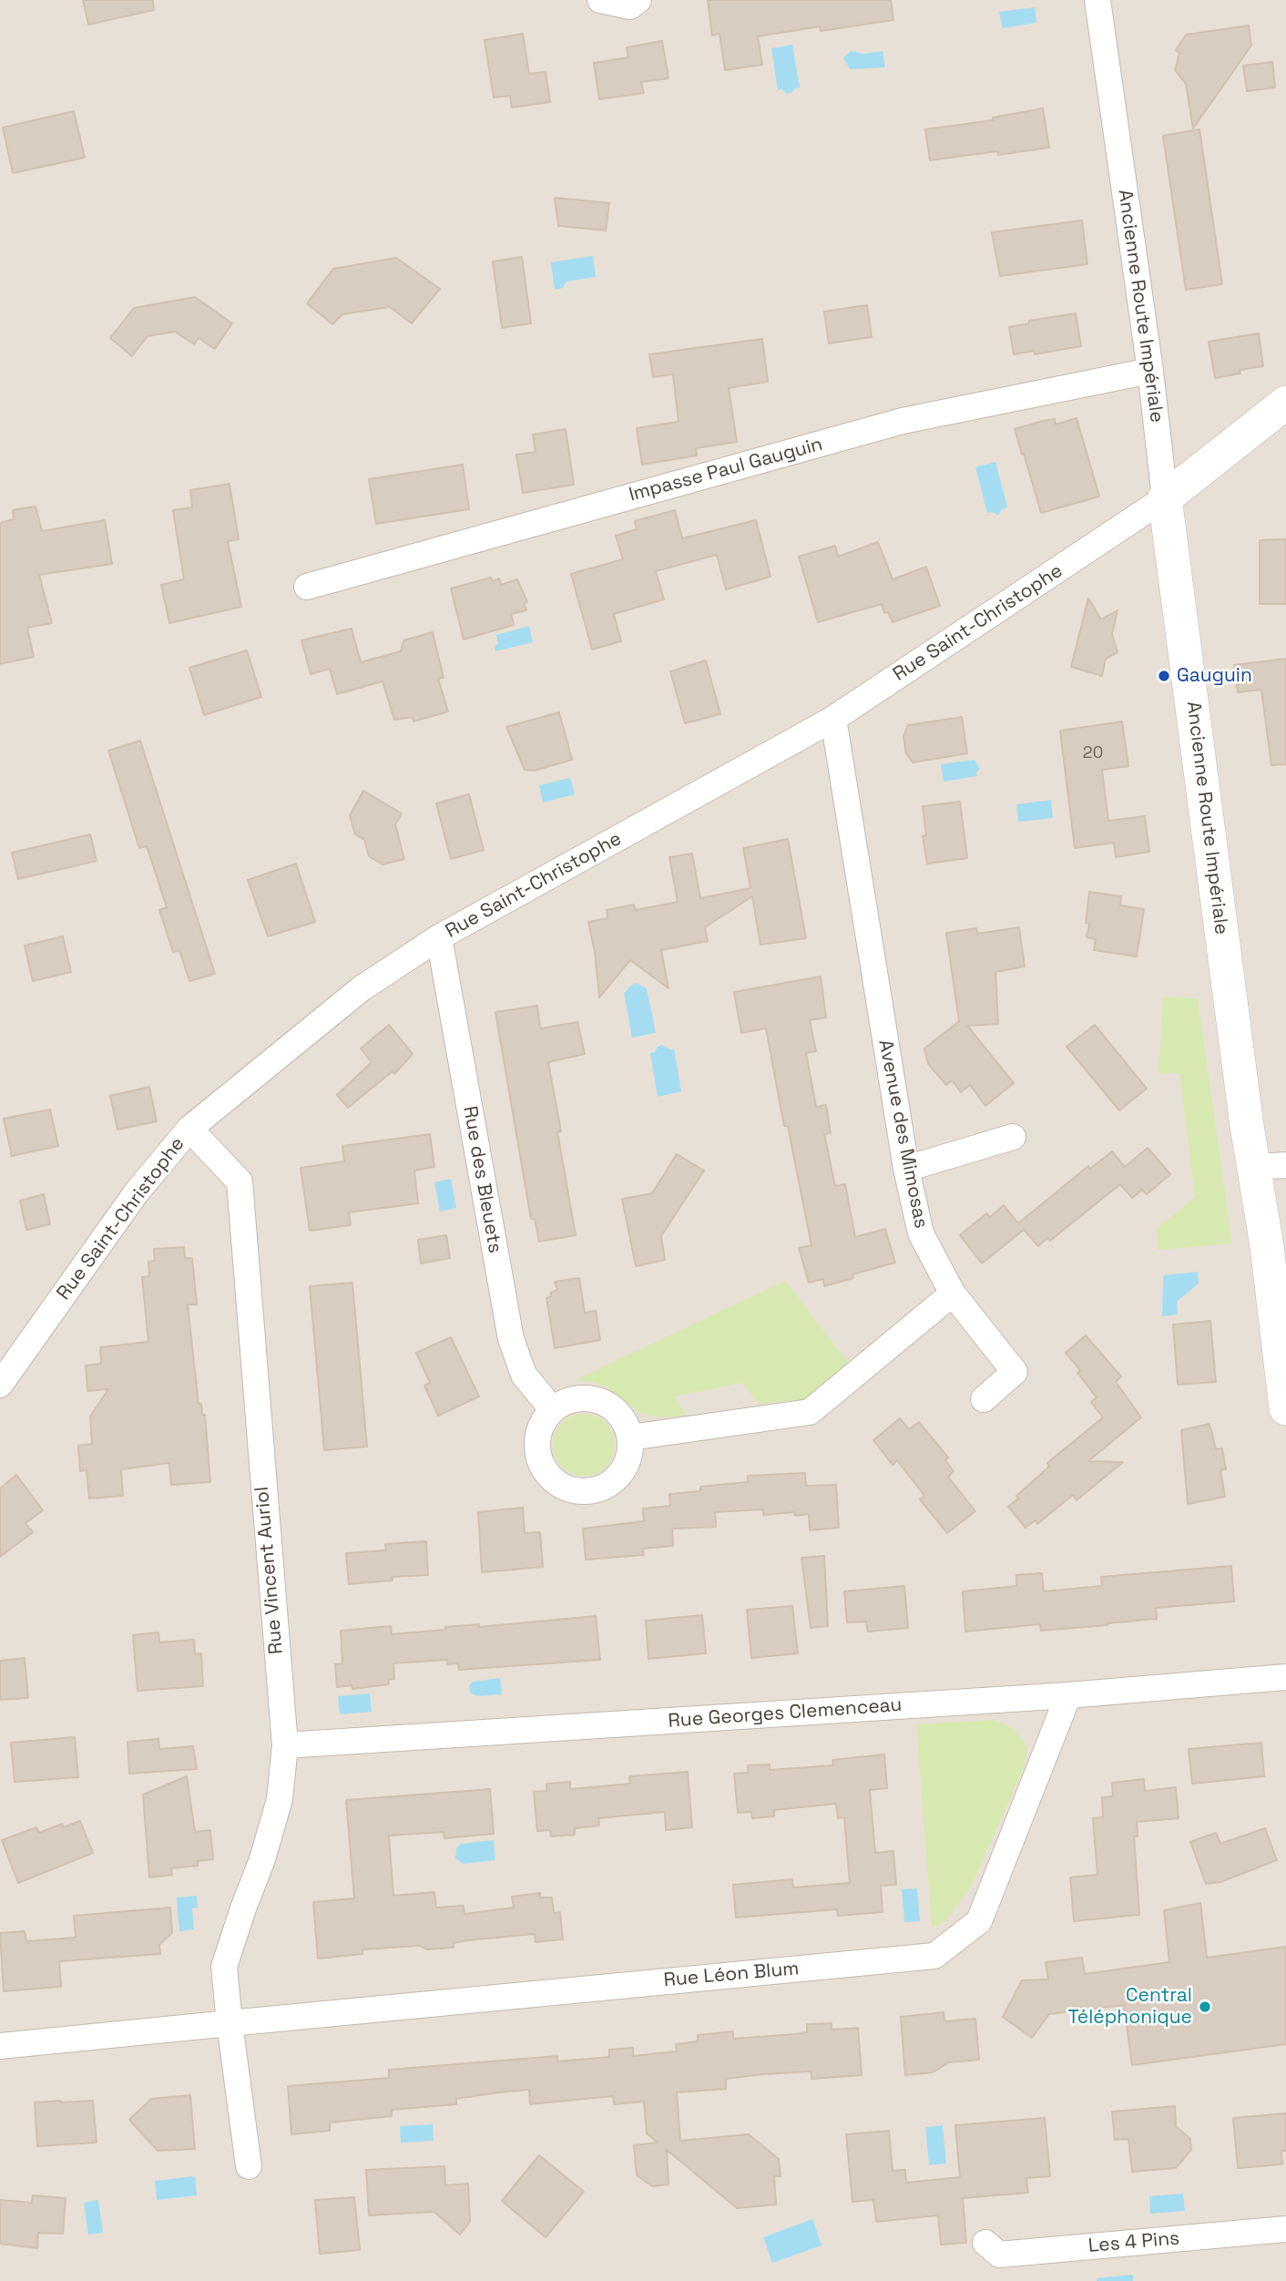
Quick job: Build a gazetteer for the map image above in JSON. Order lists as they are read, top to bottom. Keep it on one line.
{"streets":{"street":["Ancienne Route Impériale","Impasse Paul Gauguin","Rue Saint-Christophe","Avenue des Mimosas","Rue des Bleuets","Rue Vincent Auriol","Rue Georges Clemenceau","Rue Léon Blum","Les 4 Pins"]},"crossings":[["Ancienne Route Impériale","Impasse Paul Gauguin"],["Ancienne Route Impériale","Rue Saint-Christophe"],["Rue Saint-Christophe","Avenue des Mimosas"],["Rue Saint-Christophe","Rue des Bleuets"],["Rue Saint-Christophe","Rue Vincent Auriol"],["Rue Vincent Auriol","Rue Georges Clemenceau"],["Rue Vincent Auriol","Rue Léon Blum"],["Rue Georges Clemenceau","Rue Léon Blum"]],"places":["Gauguin","Central Téléphonique"],"house_numbers":["20"]}
